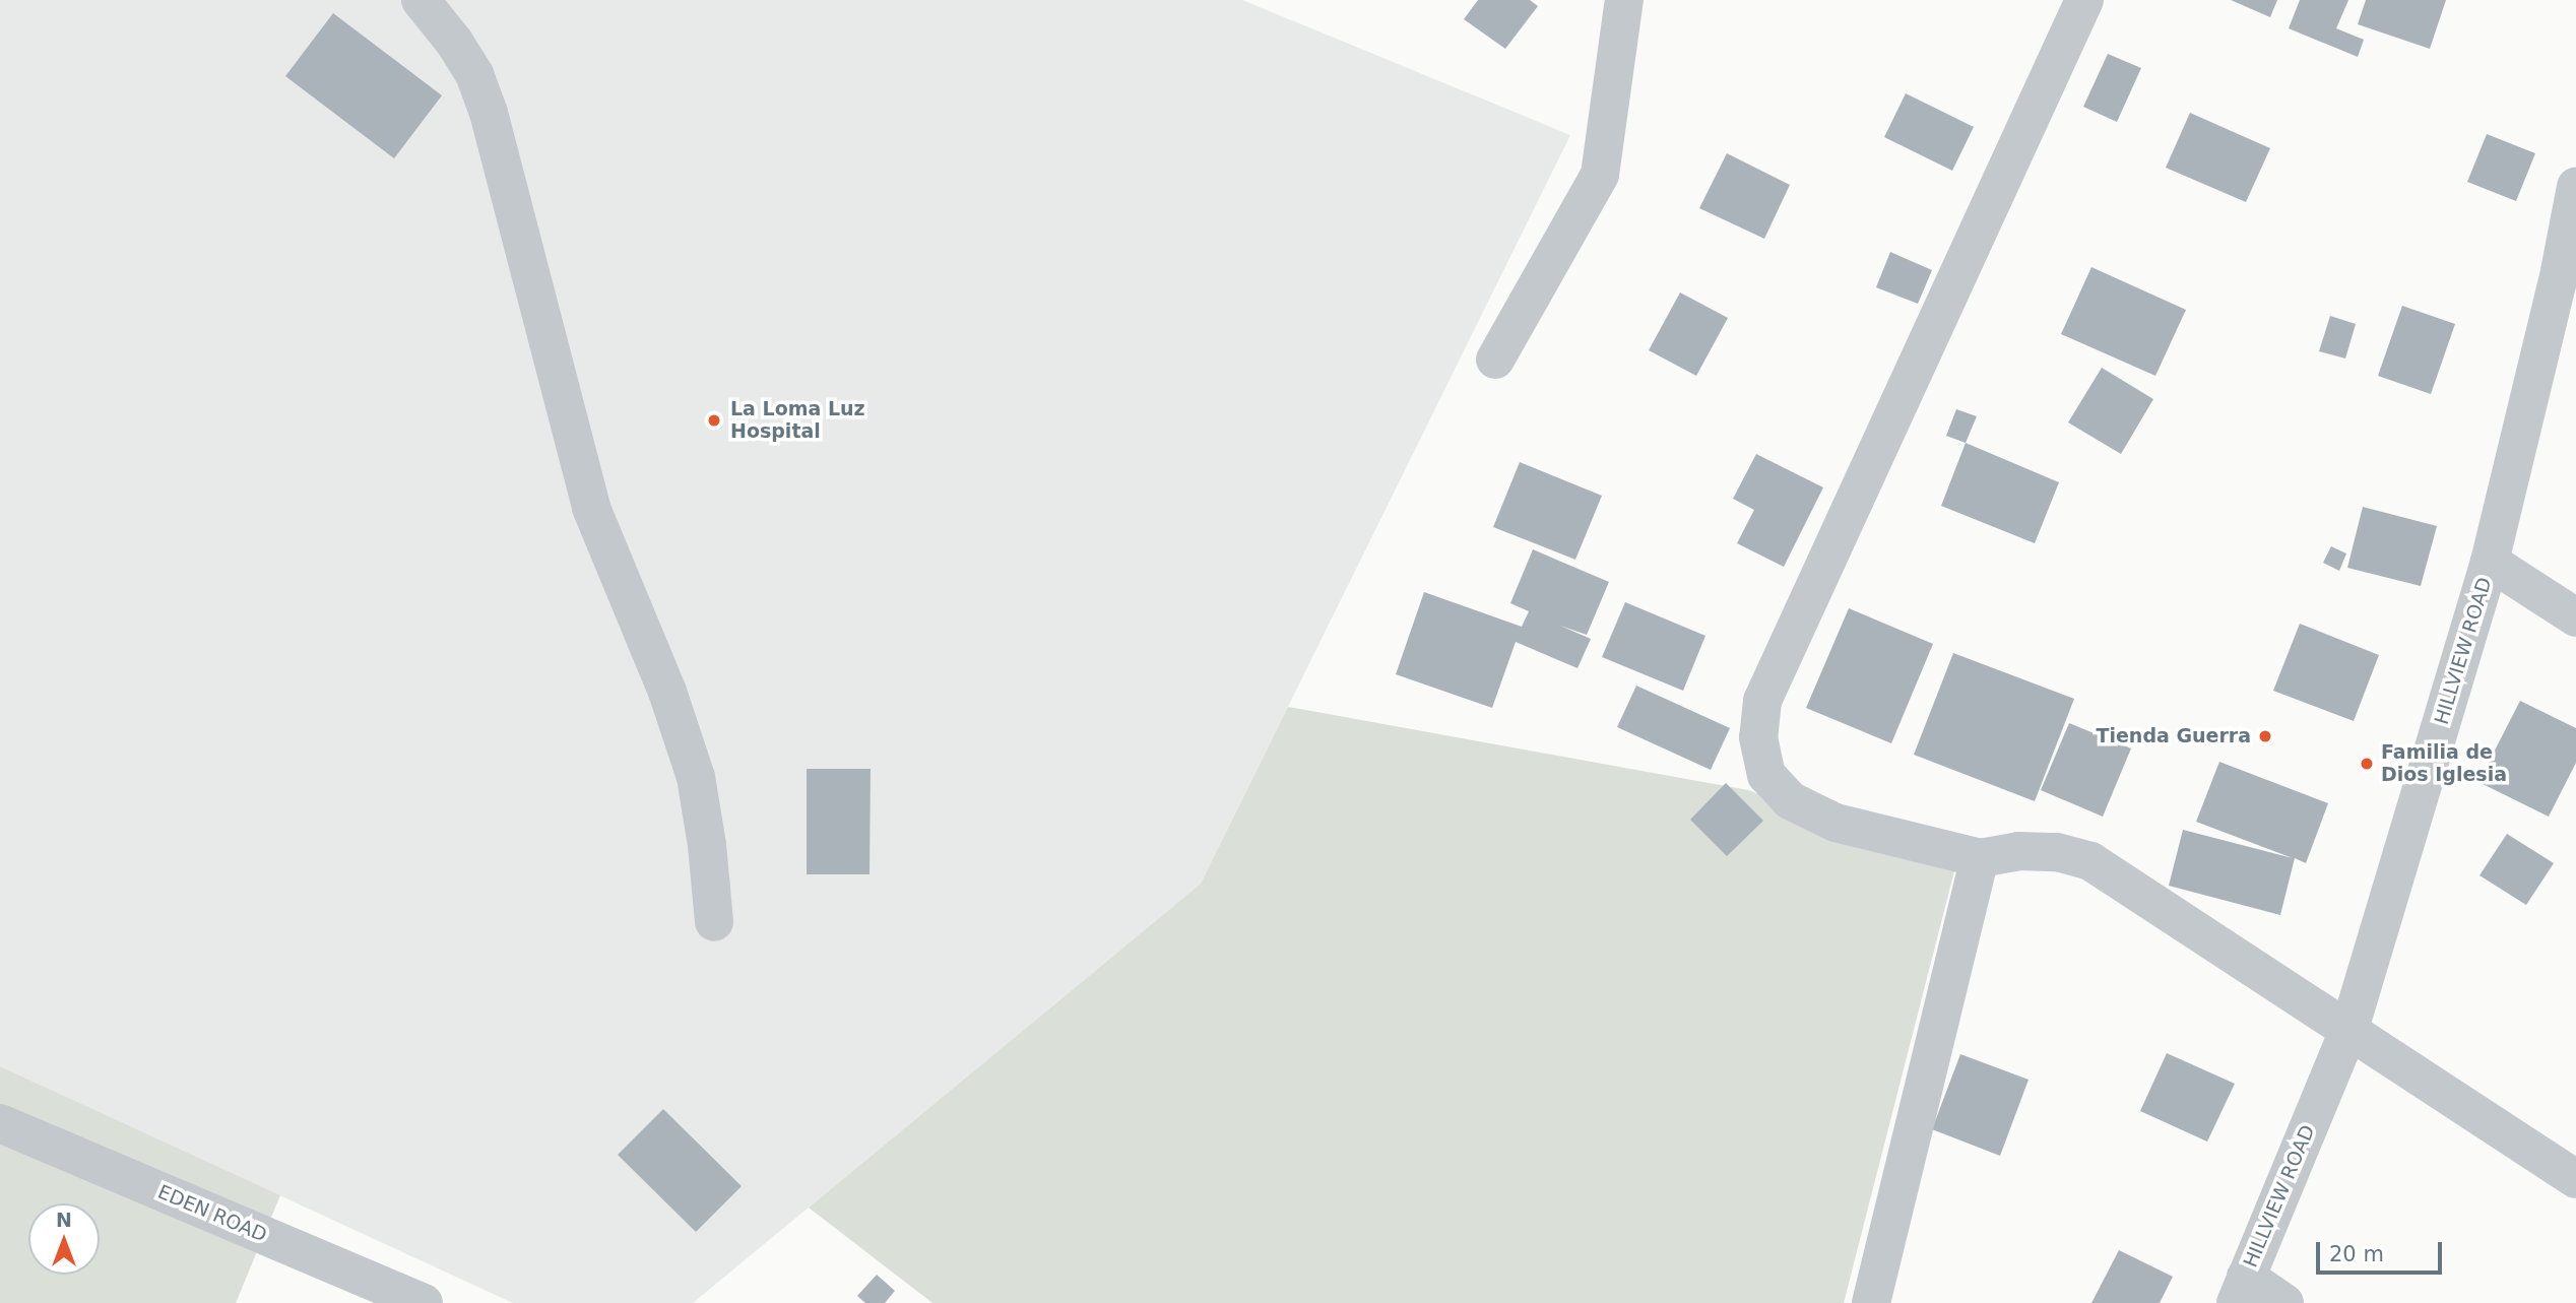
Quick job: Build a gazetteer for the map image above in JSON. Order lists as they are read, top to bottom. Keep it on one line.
{"streets":{"street":["HILLVIEW ROAD","EDEN ROAD"]},"places":["La Loma Luz Hospital","Tienda Guerra","Familia de Dios Iglesia"],"scale_bar":"20 m","north":"top"}
